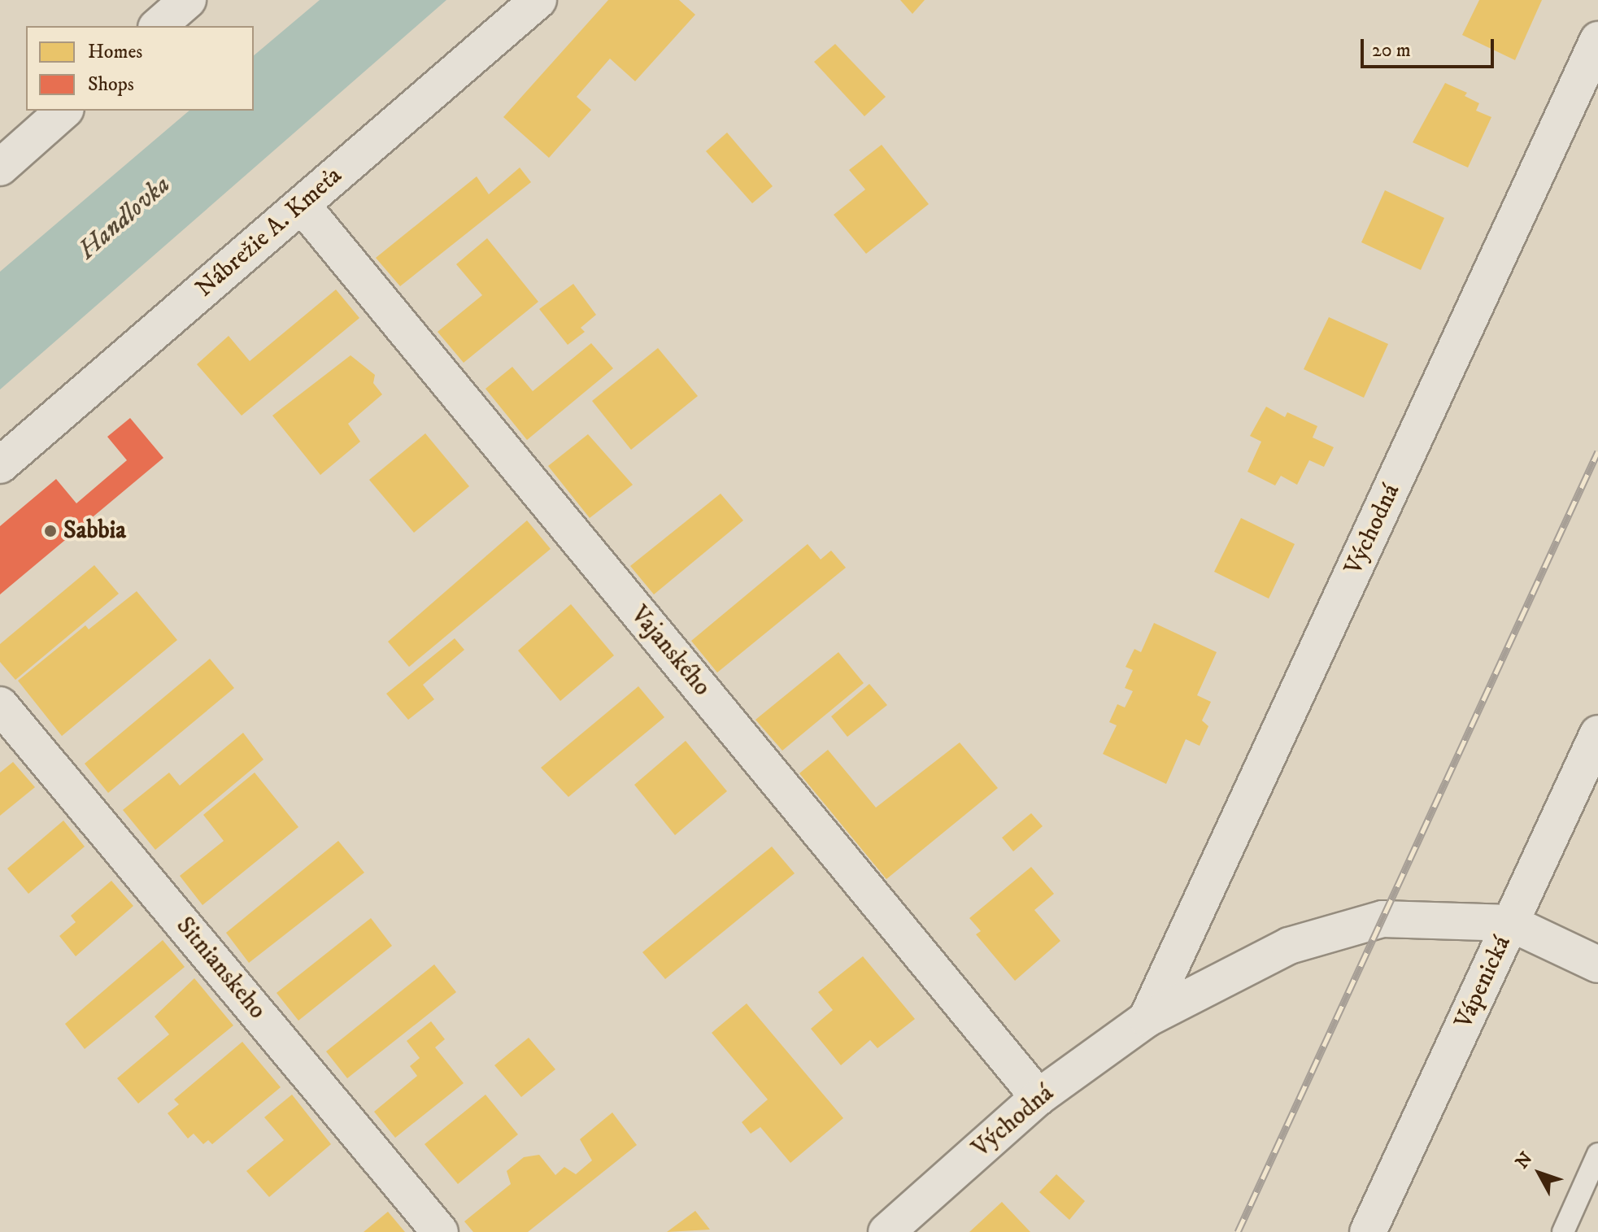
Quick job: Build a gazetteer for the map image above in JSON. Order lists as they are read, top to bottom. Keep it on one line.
{"streets":{"street":["Nábrežie A. Kmeťa","Východná","Vajanského","Sitnianskeho","Vápenická"]},"crossings":[["Nábrežie A. Kmeťa","Vajanského"],["Východná","Vajanského"],["Východná","Vápenická"]],"water":["Handlovka"],"places":["Sabbia"],"legend":["Homes","Shops"],"scale_bar":"20 m","north":"top left"}
